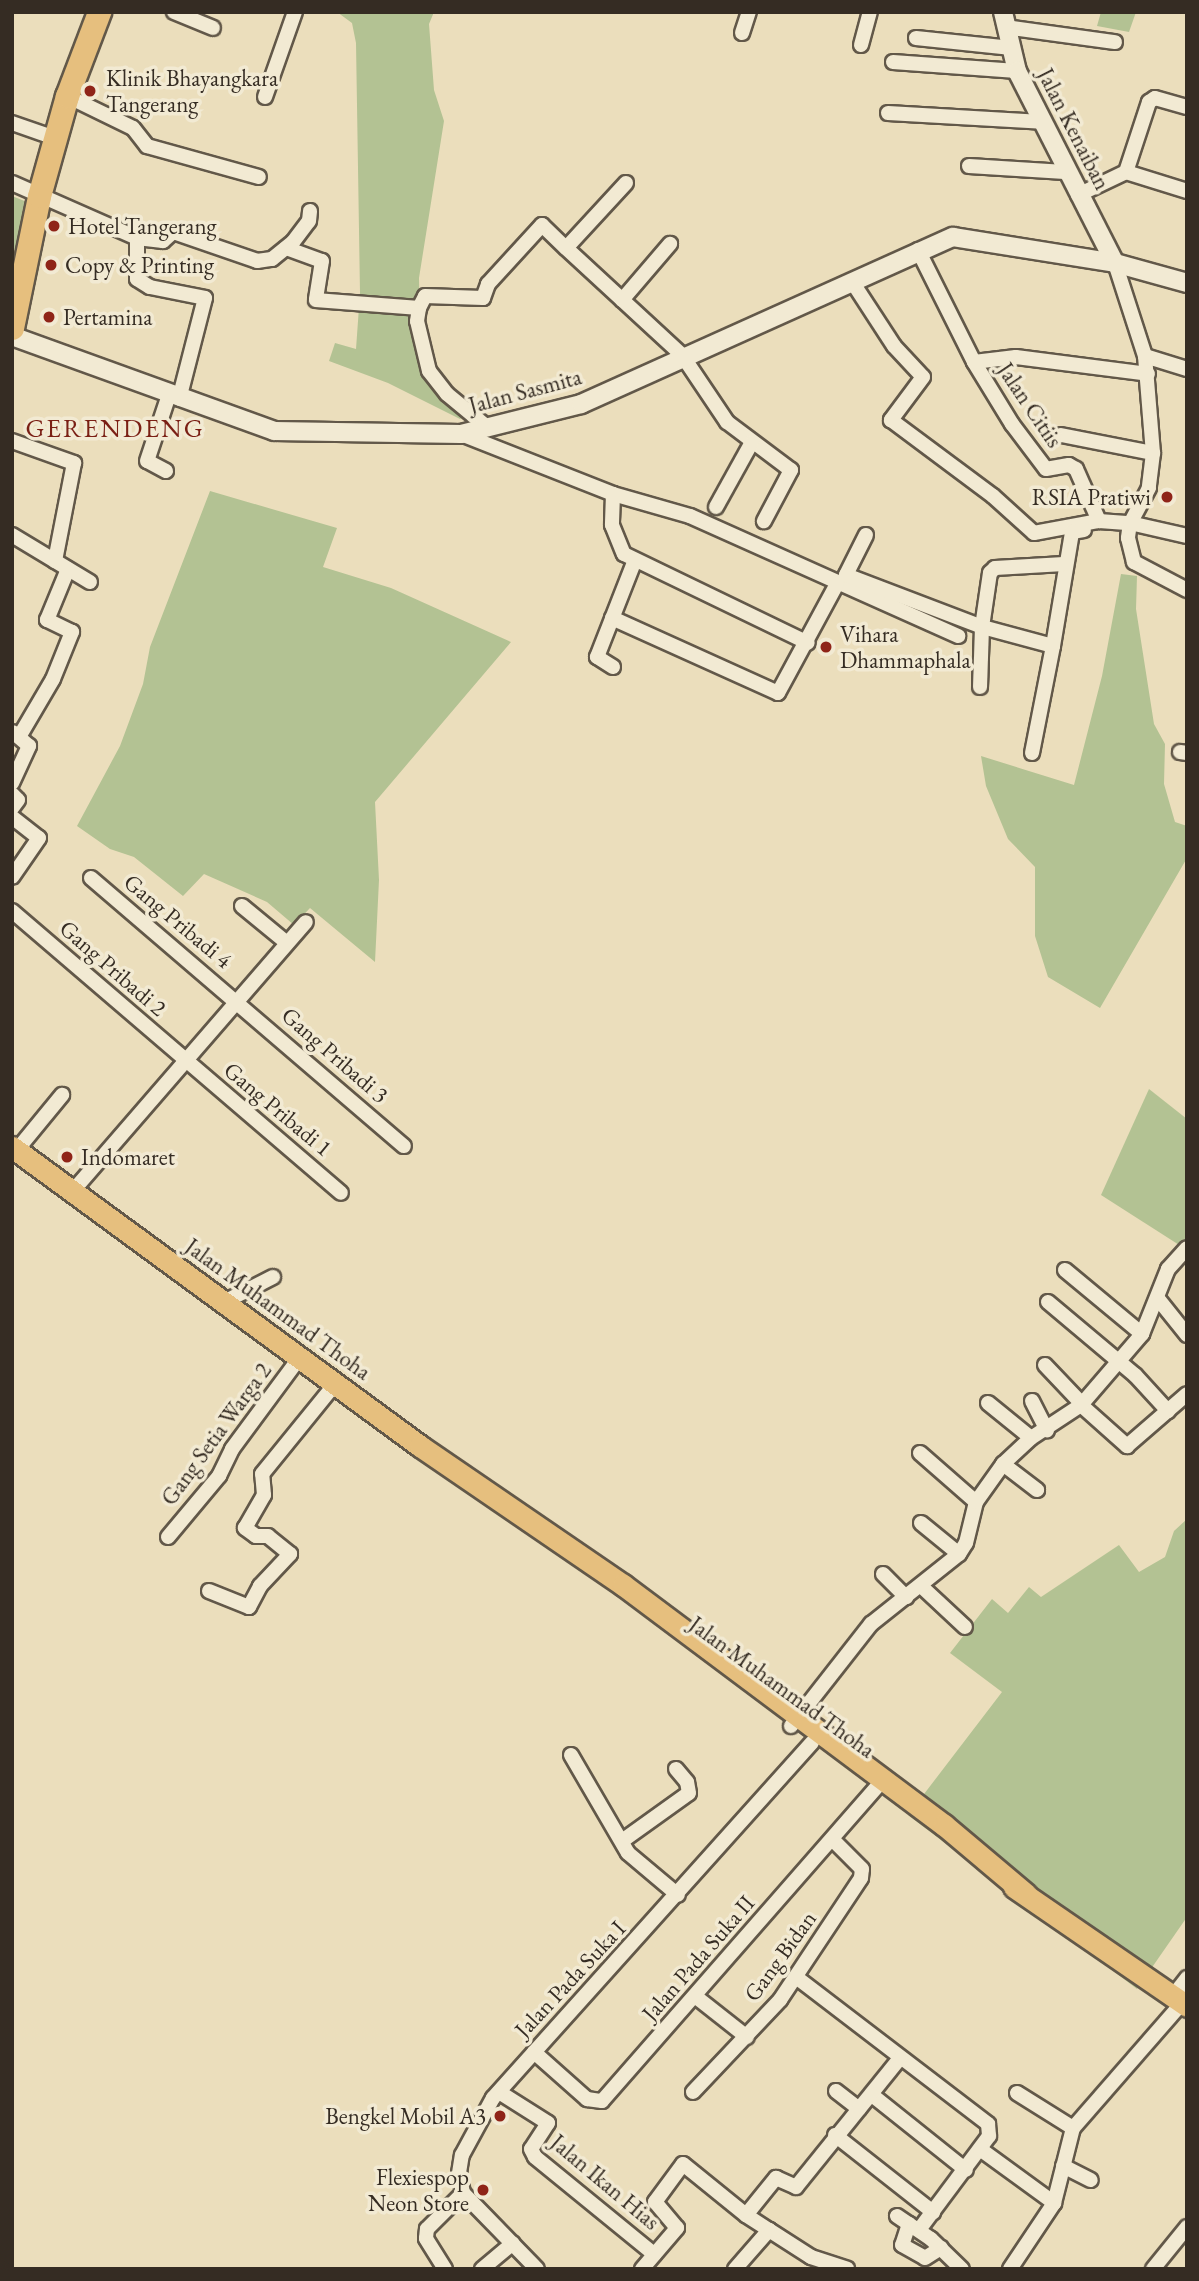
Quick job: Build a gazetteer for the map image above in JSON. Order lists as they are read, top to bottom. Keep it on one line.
{"streets":{"main road":["Jalan Muhammad Thoha"],"street":["Jalan Kenaiban","Jalan Sasmita","Jalan Citiis","Gang Pribadi 4","Gang Pribadi 2","Gang Pribadi 3","Gang Pribadi 1","Gang Setia Warga 2","Gang Bidan","Jalan Pada Suka II","Jalan Pada Suka I","Jalan Ikan Hias"]},"crossings":[["Jalan Kenaiban","Jalan Sasmita"],["Jalan Sasmita","Jalan Citiis"],["Gang Pribadi 4","Gang Pribadi 3"],["Gang Pribadi 2","Gang Pribadi 1"],["Jalan Muhammad Thoha","Gang Setia Warga 2"],["Jalan Muhammad Thoha","Jalan Pada Suka II"],["Jalan Muhammad Thoha","Jalan Pada Suka I"],["Gang Bidan","Jalan Pada Suka II"],["Jalan Pada Suka II","Jalan Pada Suka I"],["Jalan Pada Suka I","Jalan Ikan Hias"]],"districts":["GERENDENG"],"places":["Klinik Bhayangkara Tangerang","Hotel Tangerang","Copy & Printing","Pertamina","RSIA Pratiwi","Vihara Dhammaphala","Indomaret","Bengkel Mobil A3","Flexiespop Neon Store"]}
